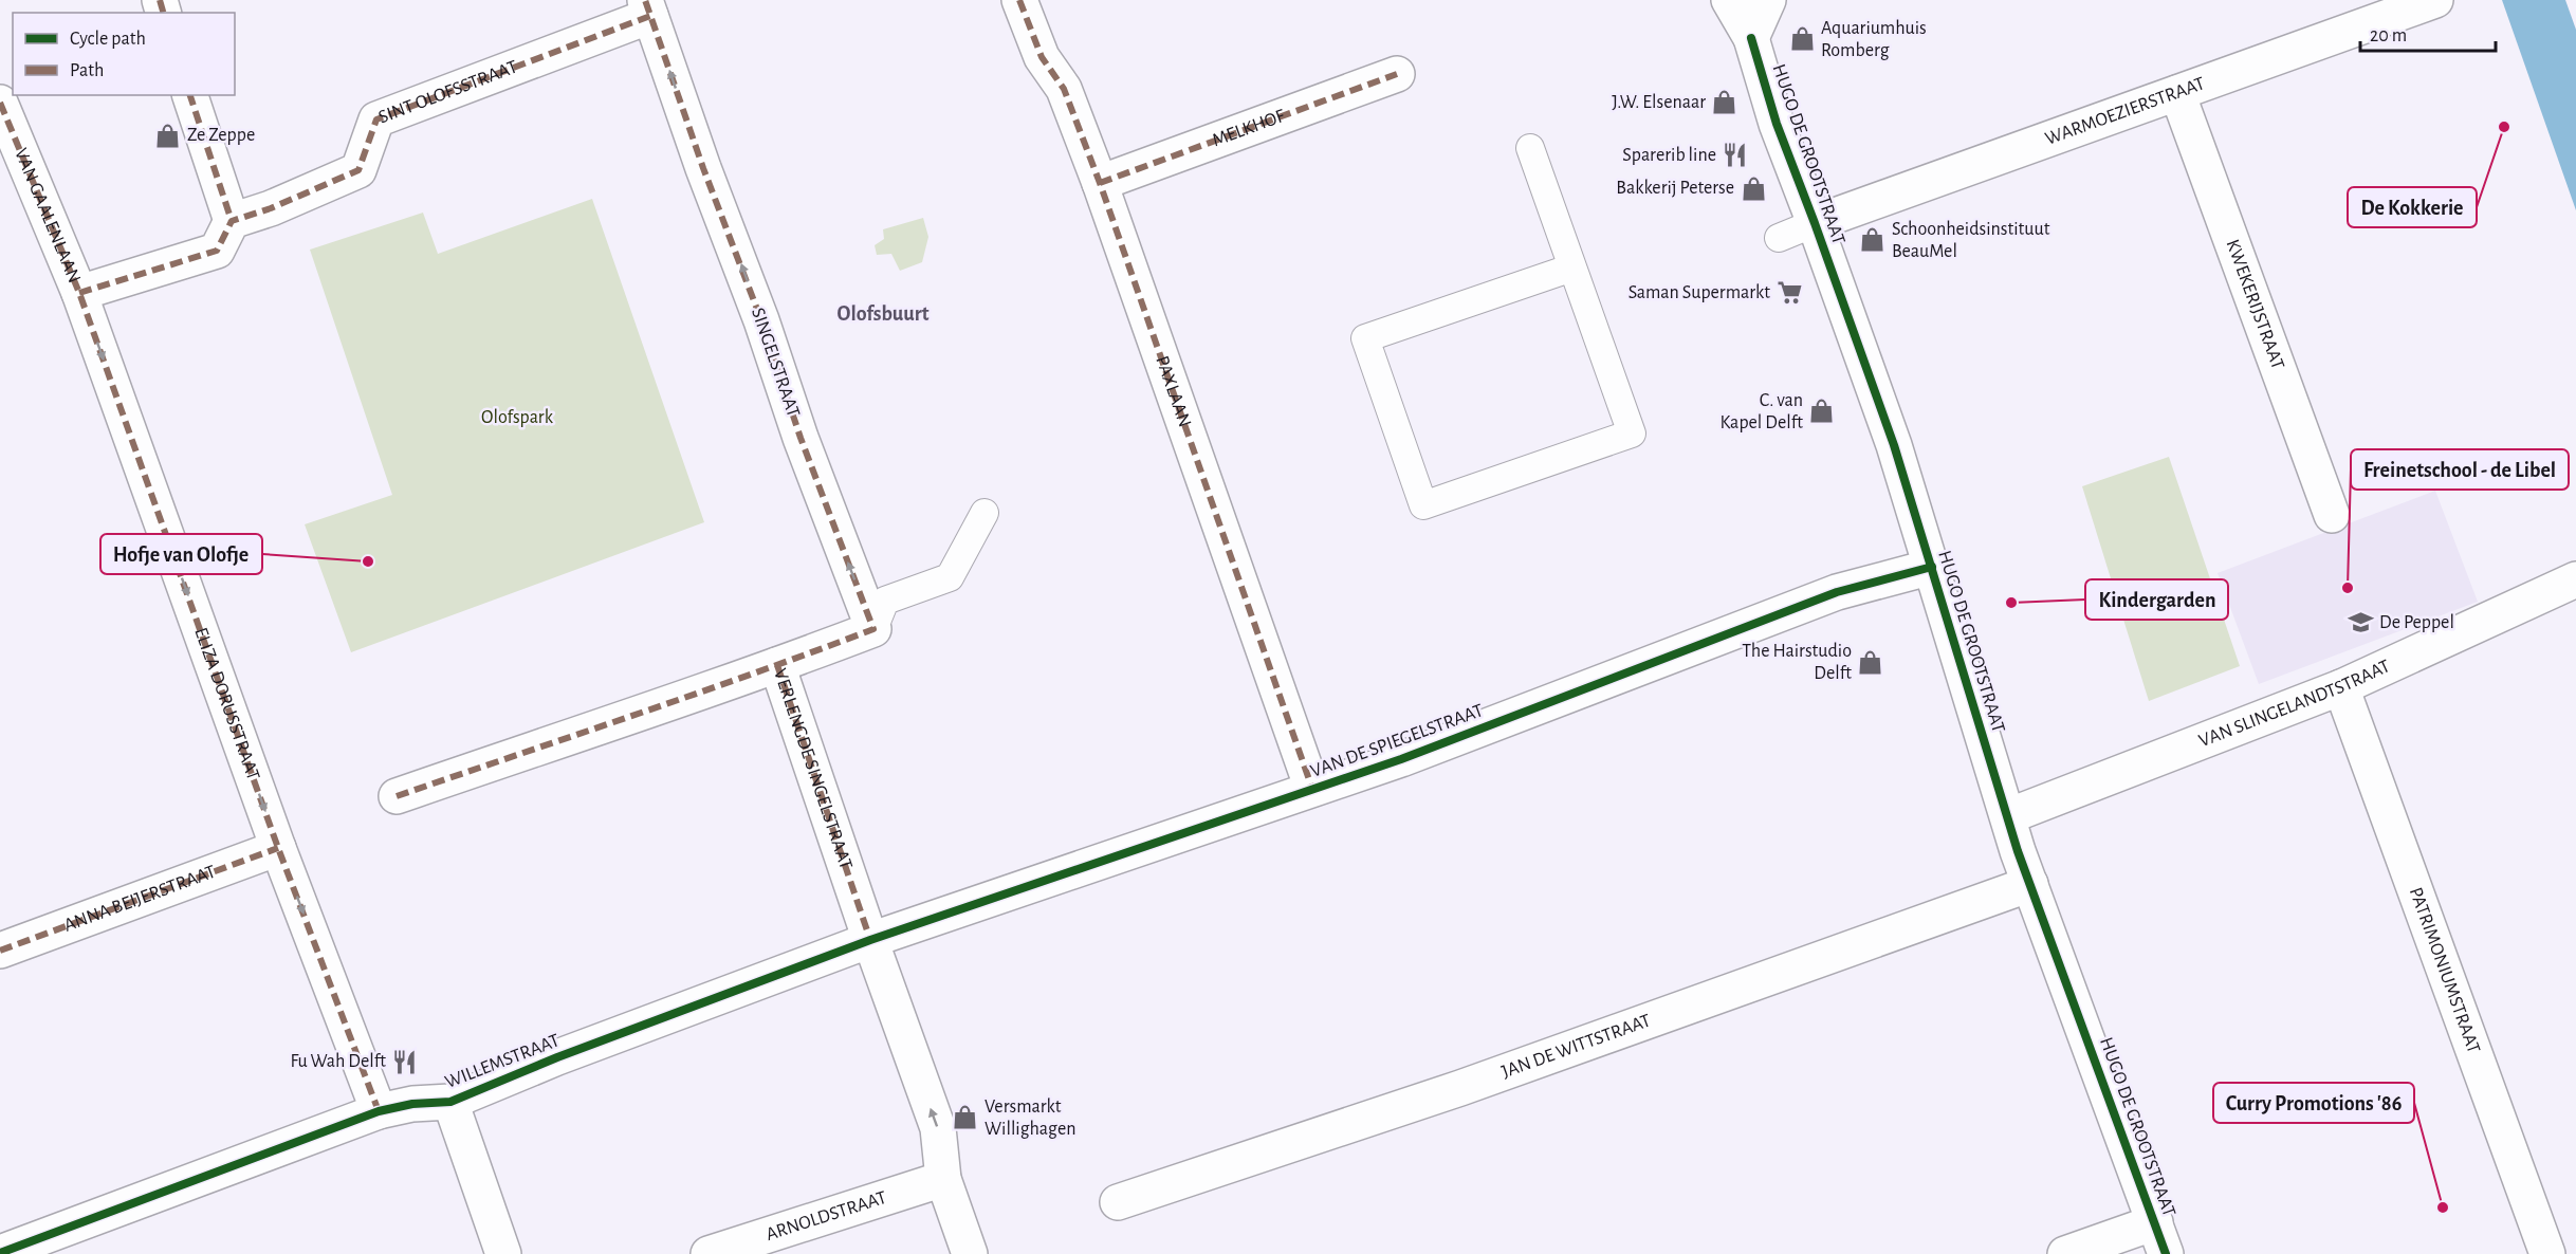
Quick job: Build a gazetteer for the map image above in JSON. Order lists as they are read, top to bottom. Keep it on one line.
{"streets":{"street":["SINT OLOFSSTRAAT","WARMOEZIERSTRAAT","MELKHOF","HUGO DE GROOTSTRAAT","VAN GAALENLAAN","KWEKERIJSTRAAT","SINGELSTRAAT","PAXLAAN","ELIZA DORUSSTRAAT","VAN SLINGELANDTSTRAAT","VAN DE SPIEGELSTRAAT","VERLENGDE SINGELSTRAAT","ANNA BEIJERSTRAAT","PATRIMONIUMSTRAAT","JAN DE WITTSTRAAT","WILLEMSTRAAT","ARNOLDSTRAAT"]},"crossings":[["SINT OLOFSSTRAAT","SINGELSTRAAT"],["WARMOEZIERSTRAAT","HUGO DE GROOTSTRAAT"],["WARMOEZIERSTRAAT","KWEKERIJSTRAAT"],["MELKHOF","PAXLAAN"],["HUGO DE GROOTSTRAAT","VAN SLINGELANDTSTRAAT"],["HUGO DE GROOTSTRAAT","VAN DE SPIEGELSTRAAT"],["HUGO DE GROOTSTRAAT","JAN DE WITTSTRAAT"],["VAN GAALENLAAN","ELIZA DORUSSTRAAT"],["PAXLAAN","VAN DE SPIEGELSTRAAT"],["ELIZA DORUSSTRAAT","ANNA BEIJERSTRAAT"],["ELIZA DORUSSTRAAT","WILLEMSTRAAT"],["VAN SLINGELANDTSTRAAT","PATRIMONIUMSTRAAT"],["VAN DE SPIEGELSTRAAT","VERLENGDE SINGELSTRAAT"],["VAN DE SPIEGELSTRAAT","WILLEMSTRAAT"],["VERLENGDE SINGELSTRAAT","WILLEMSTRAAT"],["VERLENGDE SINGELSTRAAT","ARNOLDSTRAAT"]],"one_way":["SINGELSTRAAT","ELIZA DORUSSTRAAT"],"districts":["Olofsbuurt"],"parks":["Olofspark"],"places":{"shop":["Aquariumhuis Romberg","J.W. Elsenaar","Ze Zeppe","Bakkerij Peterse","Schoonheidsinstituut BeauMel","C. van Kapel Delft","The Hairstudio Delft","Versmarkt Willighagen"],"other":["De Kokkerie","Hofje van Olofje","Freinetschool - de Libel","Kindergarden","Curry Promotions '86"],"restaurant":["Sparerib line","Fu Wah Delft"],"supermarket":["Saman Supermarkt"],"school or university":["De Peppel"]},"legend":["Cycle path","Path"],"scale_bar":"20 m"}
